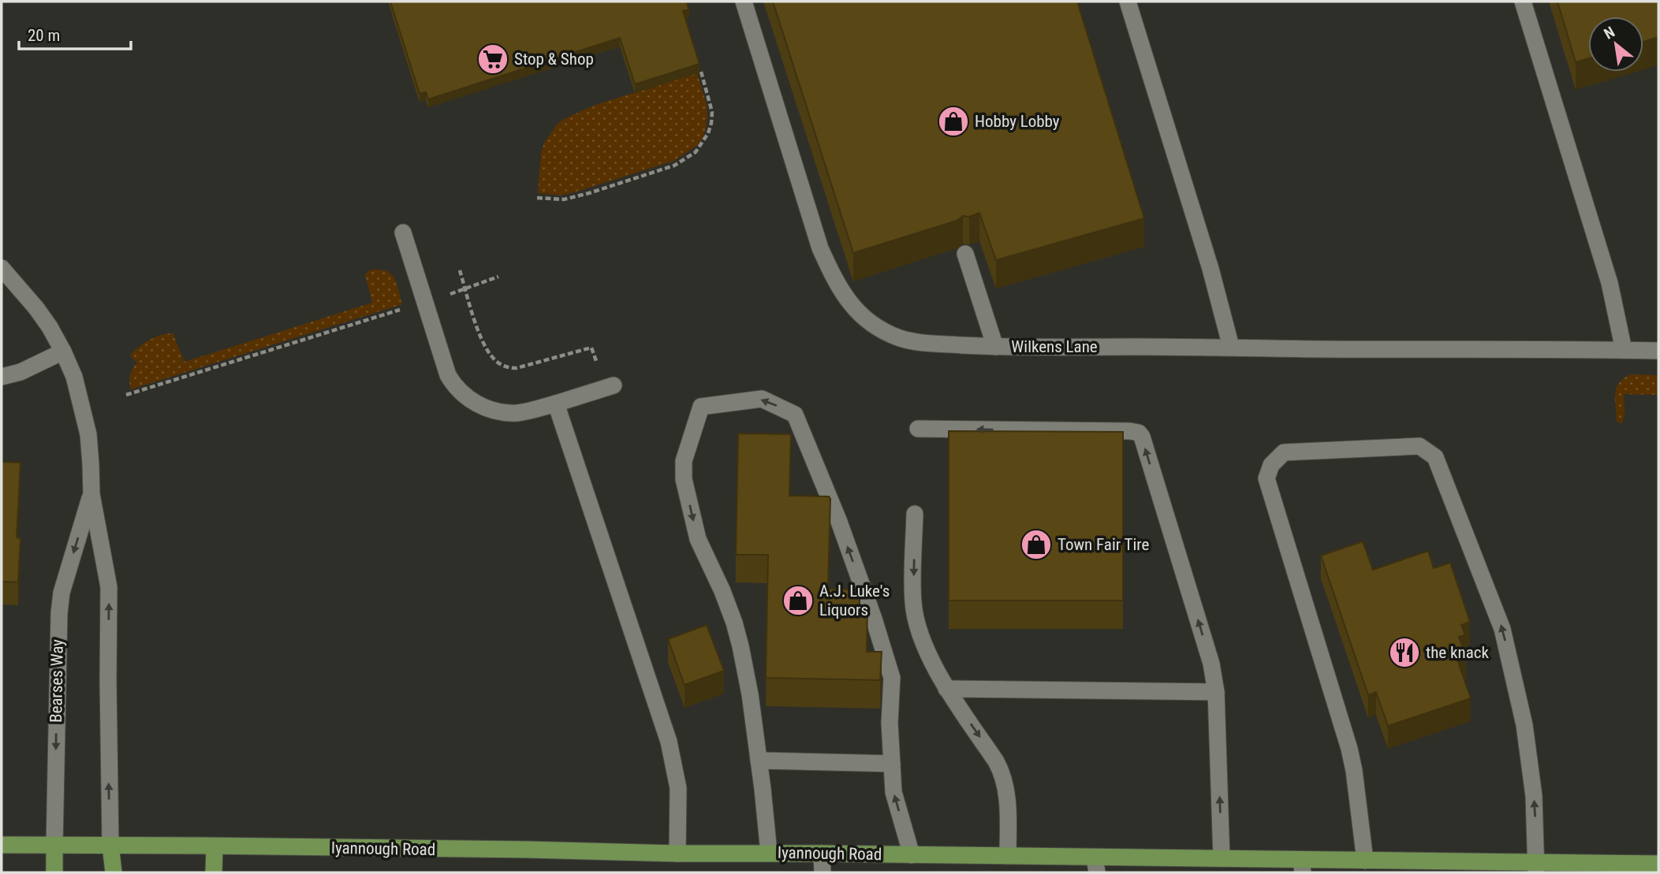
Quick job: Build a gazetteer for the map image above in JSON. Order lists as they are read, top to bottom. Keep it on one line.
{"streets":{"main road":["Bearses Way","Iyannough Road"],"street":["Wilkens Lane"]},"crossings":[["Bearses Way","Iyannough Road"]],"places":{"supermarket":["Stop & Shop"],"shop":["Hobby Lobby","Town Fair Tire","A.J. Luke's Liquors"],"restaurant":["the knack"]},"scale_bar":"20 m","north":"top left"}
